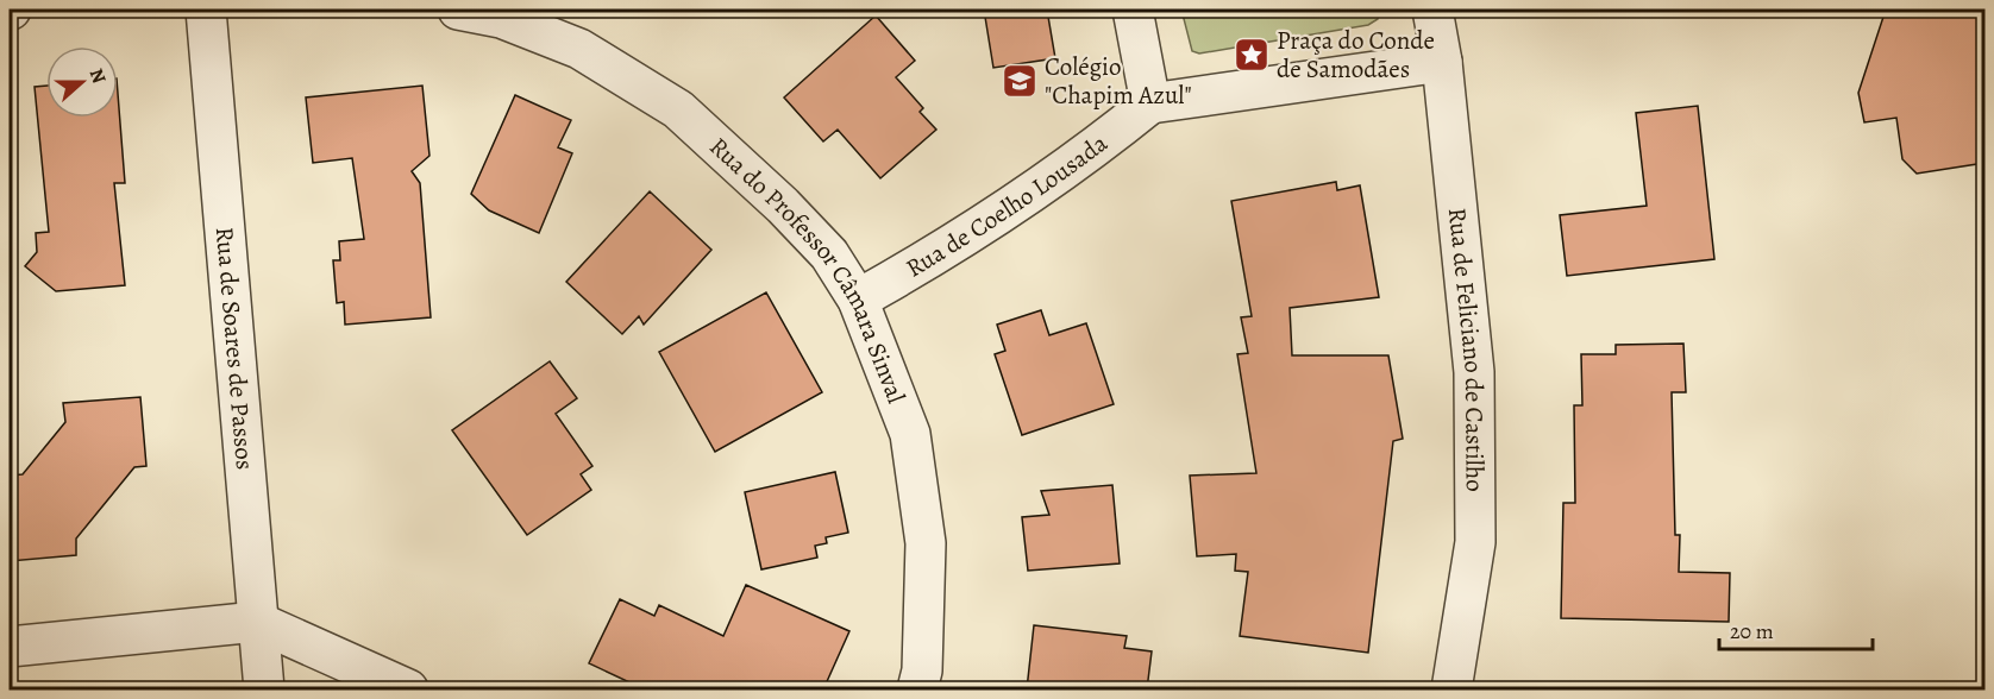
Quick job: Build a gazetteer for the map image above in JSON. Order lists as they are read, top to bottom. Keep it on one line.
{"streets":{"street":["Rua de Coelho Lousada","Rua do Professor Câmara Sinval","Rua de Soares de Passos","Rua de Feliciano de Castilho"]},"crossings":[["Rua de Coelho Lousada","Rua do Professor Câmara Sinval"]],"places":{"place":["Praça do Conde de Samodães"],"school or university":["Colégio \"Chapim Azul\""]},"scale_bar":"20 m","north":"right"}
